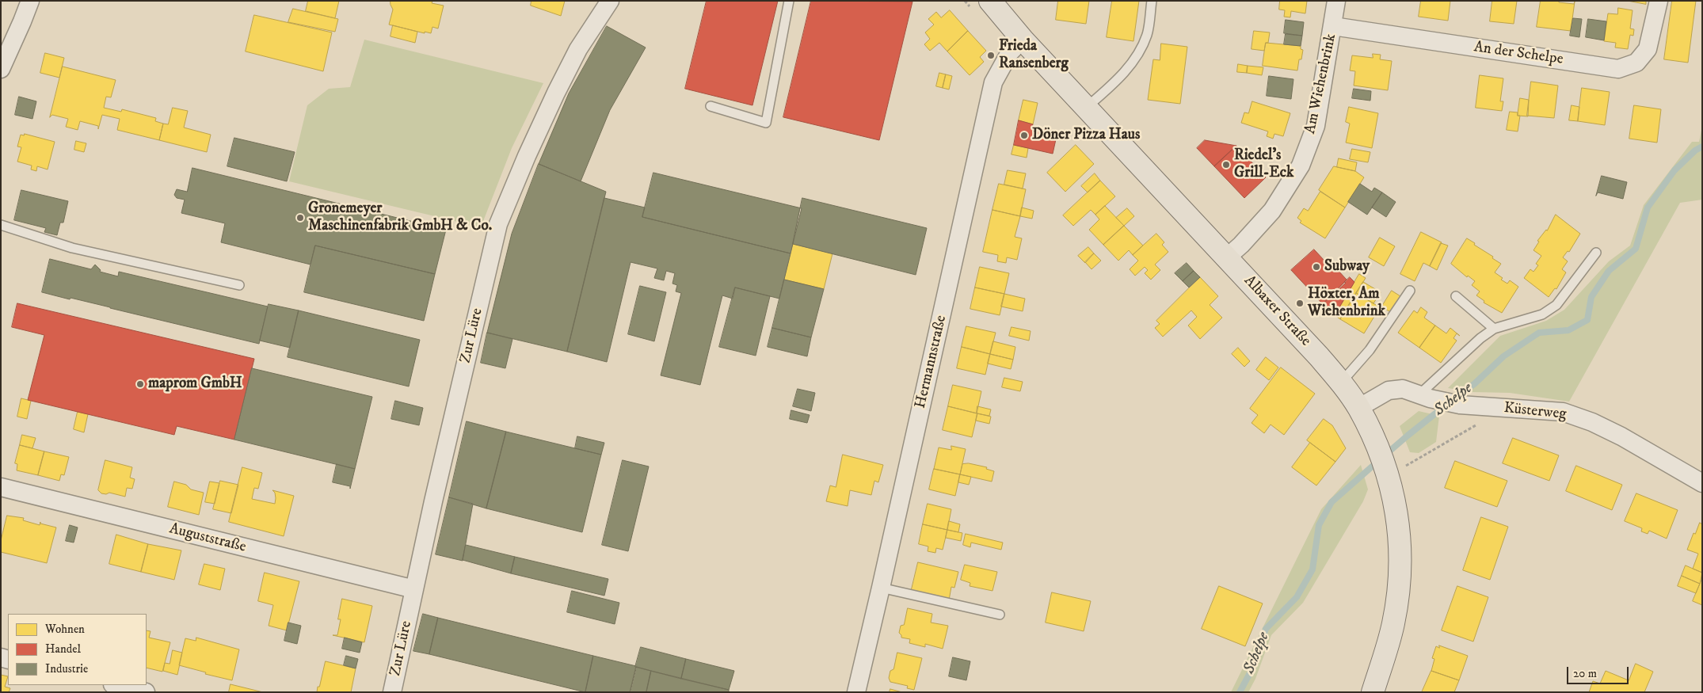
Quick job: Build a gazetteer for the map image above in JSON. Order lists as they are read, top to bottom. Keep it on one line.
{"streets":{"main road":["Albaxer Straße"],"street":["An der Schelpe","Am Wiehenbrink","Zur Lüre","Hermannstraße","Küsterweg","Auguststraße"]},"crossings":[["An der Schelpe","Am Wiehenbrink"],["Am Wiehenbrink","Albaxer Straße"],["Albaxer Straße","Hermannstraße"],["Albaxer Straße","Küsterweg"],["Zur Lüre","Auguststraße"]],"water":["Schelpe"],"places":["Frieda Ransenberg","Döner Pizza Haus","Riedel's Grill-Eck","Gronemeyer Maschinenfabrik GmbH & Co.","Subway","Höxter, Am Wiehenbrink","maprom GmbH"],"legend":["Wohnen","Handel","Industrie"],"scale_bar":"20 m"}
